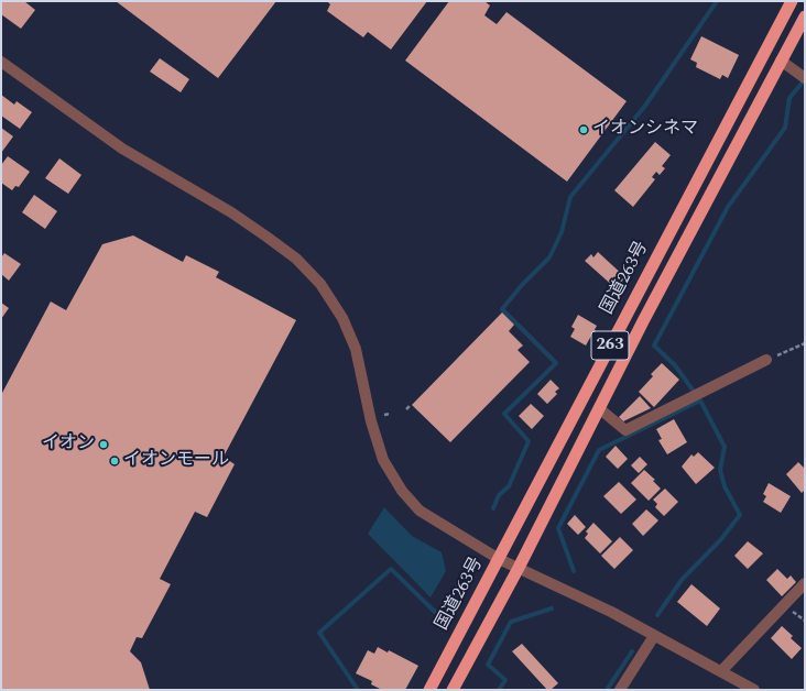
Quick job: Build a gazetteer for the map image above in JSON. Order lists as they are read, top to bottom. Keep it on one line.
{"streets":{"highway":["国道263号","263"]},"places":["イオンシネマ","イオン","イオンモール"]}
